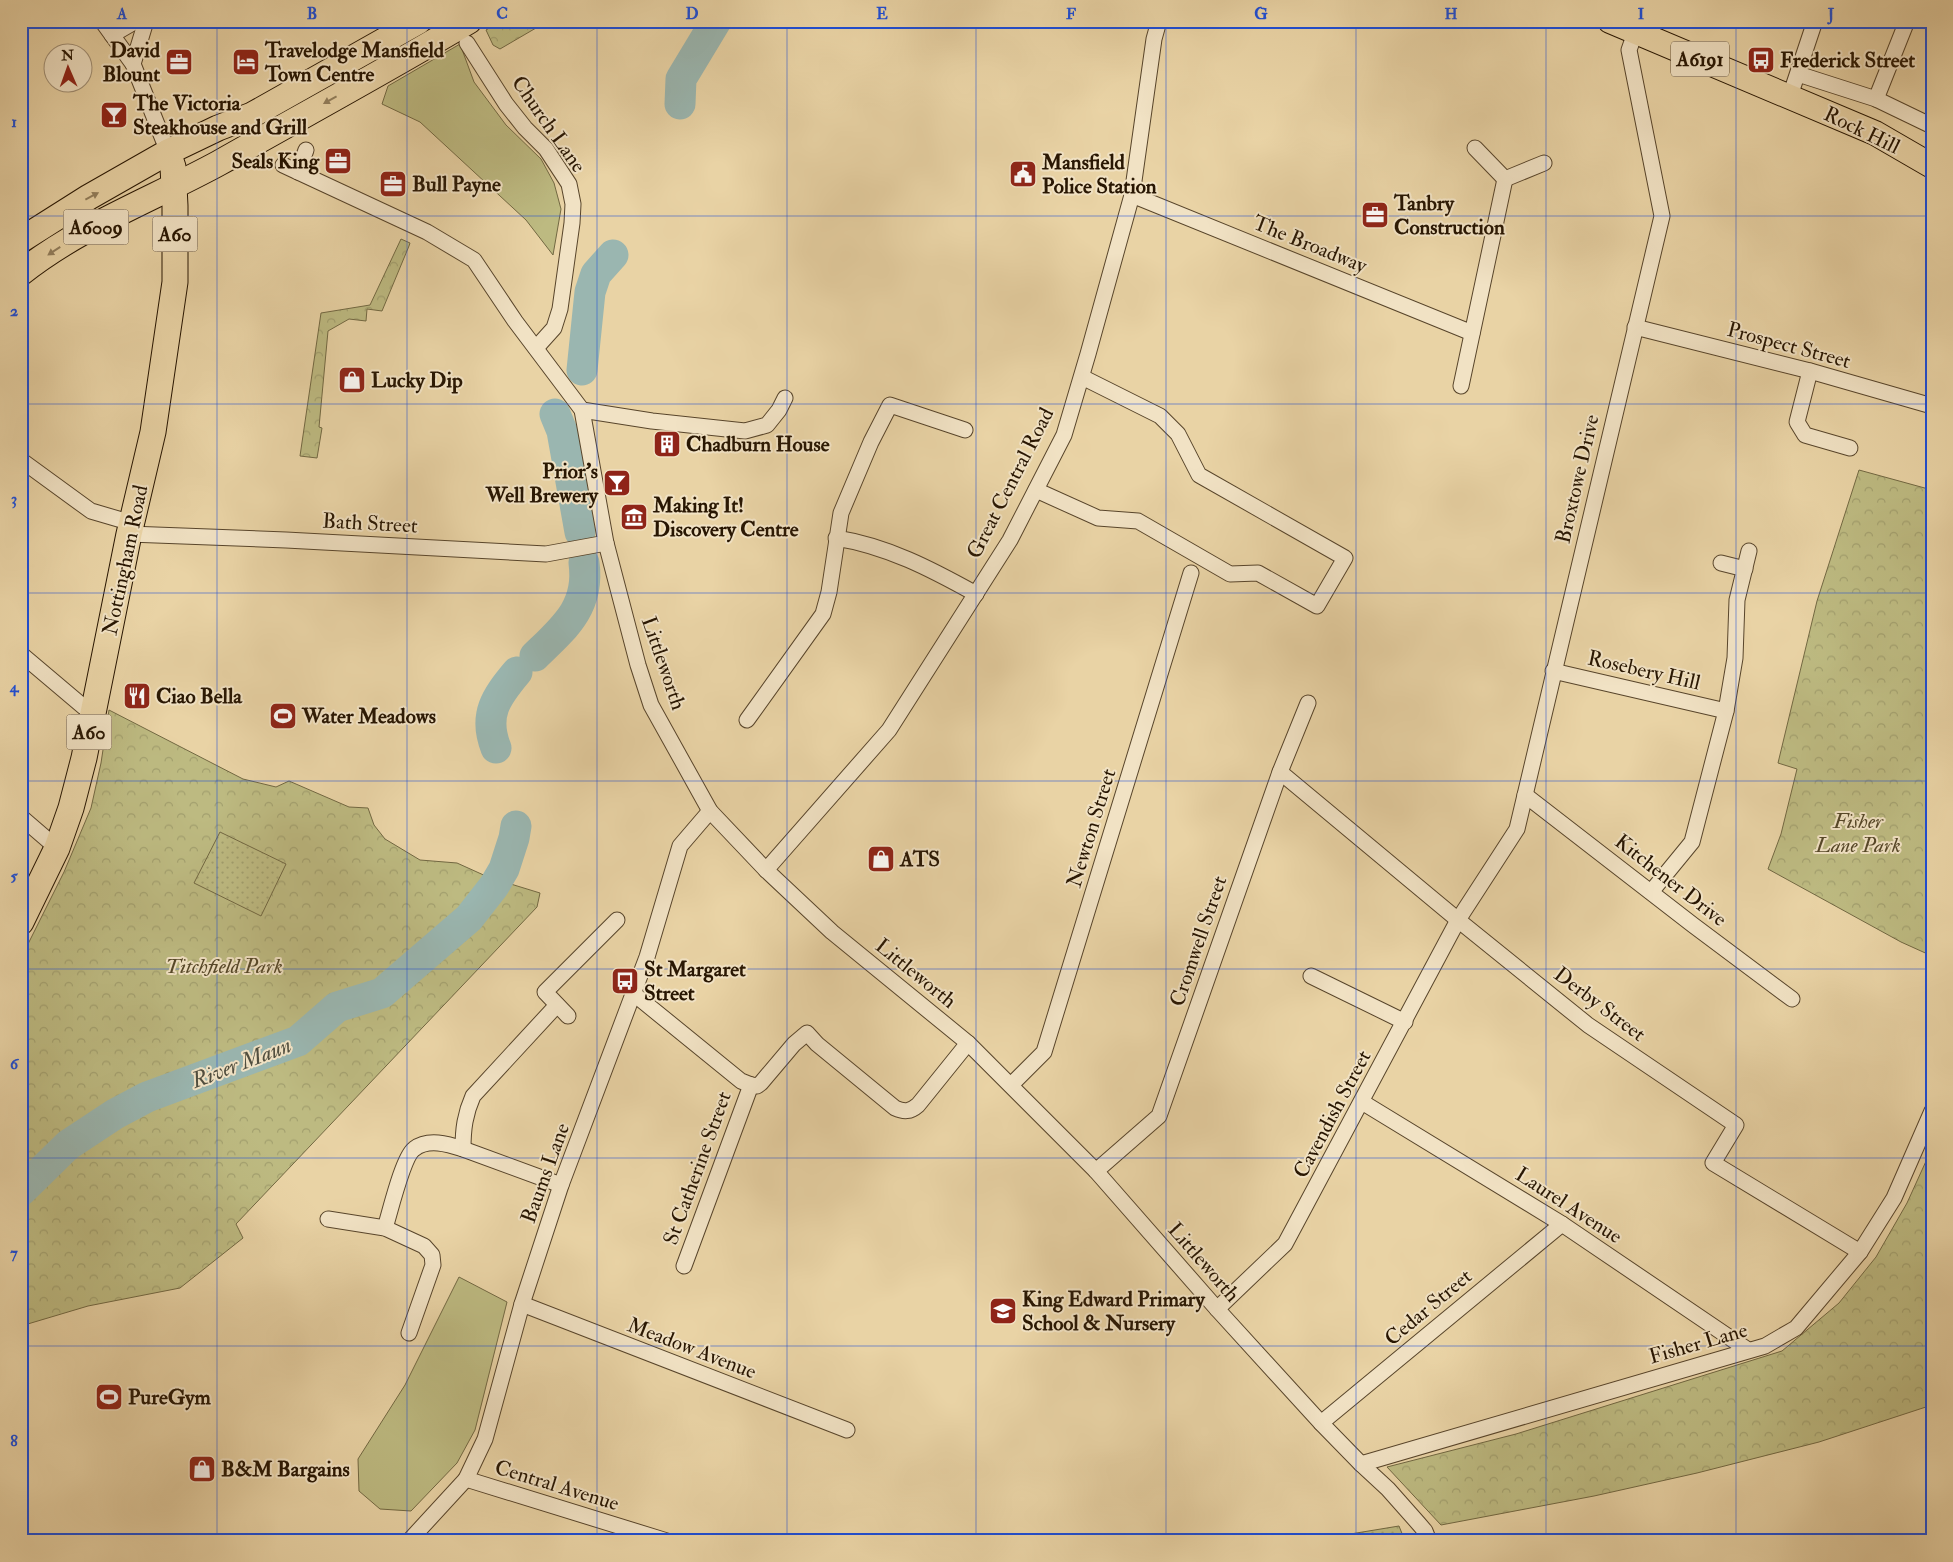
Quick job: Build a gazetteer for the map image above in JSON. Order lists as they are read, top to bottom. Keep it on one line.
{"streets":{"highway":["A6009","A60","Nottingham Road"],"main road":["A6191","Rock Hill"],"street":["Church Lane","The Broadway","Prospect Street","Broxtowe Drive","Great Central Road","Bath Street","Littleworth","Rosebery Hill","Newton Street","Kitchener Drive","Cromwell Street","Derby Street","Cavendish Street","St Catherine Street","Baums Lane","Laurel Avenue","Cedar Street","Fisher Lane","Meadow Avenue","Central Avenue"]},"crossings":[["A6191","Rock Hill"],["A6191","Broxtowe Drive"],["Church Lane","A6009"],["Church Lane","Littleworth"],["A6009","Nottingham Road"],["The Broadway","Great Central Road"],["Prospect Street","Broxtowe Drive"],["Broxtowe Drive","Rosebery Hill"],["Broxtowe Drive","Kitchener Drive"],["Broxtowe Drive","Derby Street"],["Broxtowe Drive","Cavendish Street"],["Great Central Road","Littleworth"],["Bath Street","Nottingham Road"],["Bath Street","Littleworth"],["Littleworth","Newton Street"],["Littleworth","Cromwell Street"],["Littleworth","Cavendish Street"],["Littleworth","Baums Lane"],["Littleworth","Cedar Street"],["Littleworth","Fisher Lane"],["Cromwell Street","Derby Street"],["Derby Street","Cavendish Street"],["Derby Street","Fisher Lane"],["Cavendish Street","Laurel Avenue"],["Baums Lane","Meadow Avenue"],["Baums Lane","Central Avenue"],["Laurel Avenue","Cedar Street"],["Laurel Avenue","Fisher Lane"]],"water":["River Maun"],"parks":["Fisher Lane Park","Titchfield Park"],"places":{"bus stop":["Frederick Street","St Margaret Street"],"office":["David Blount","Seals King","Bull Payne","Tanbry Construction"],"hotel":["Travelodge Mansfield Town Centre"],"bar":["The Victoria Steakhouse and Grill","Prior's Well Brewery"],"public building":["Mansfield Police Station"],"shop":["Lucky Dip","ATS","B&M Bargains"],"building":["Chadburn House"],"museum":["Making It! Discovery Centre"],"restaurant":["Ciao Bella"],"sports":["Water Meadows","PureGym"],"school or university":["King Edward Primary School & Nursery"]},"north":"top","grid":{"columns":["A","B","C","D","E","F","G","H","I","J"],"rows":["1","2","3","4","5","6","7","8"]}}
